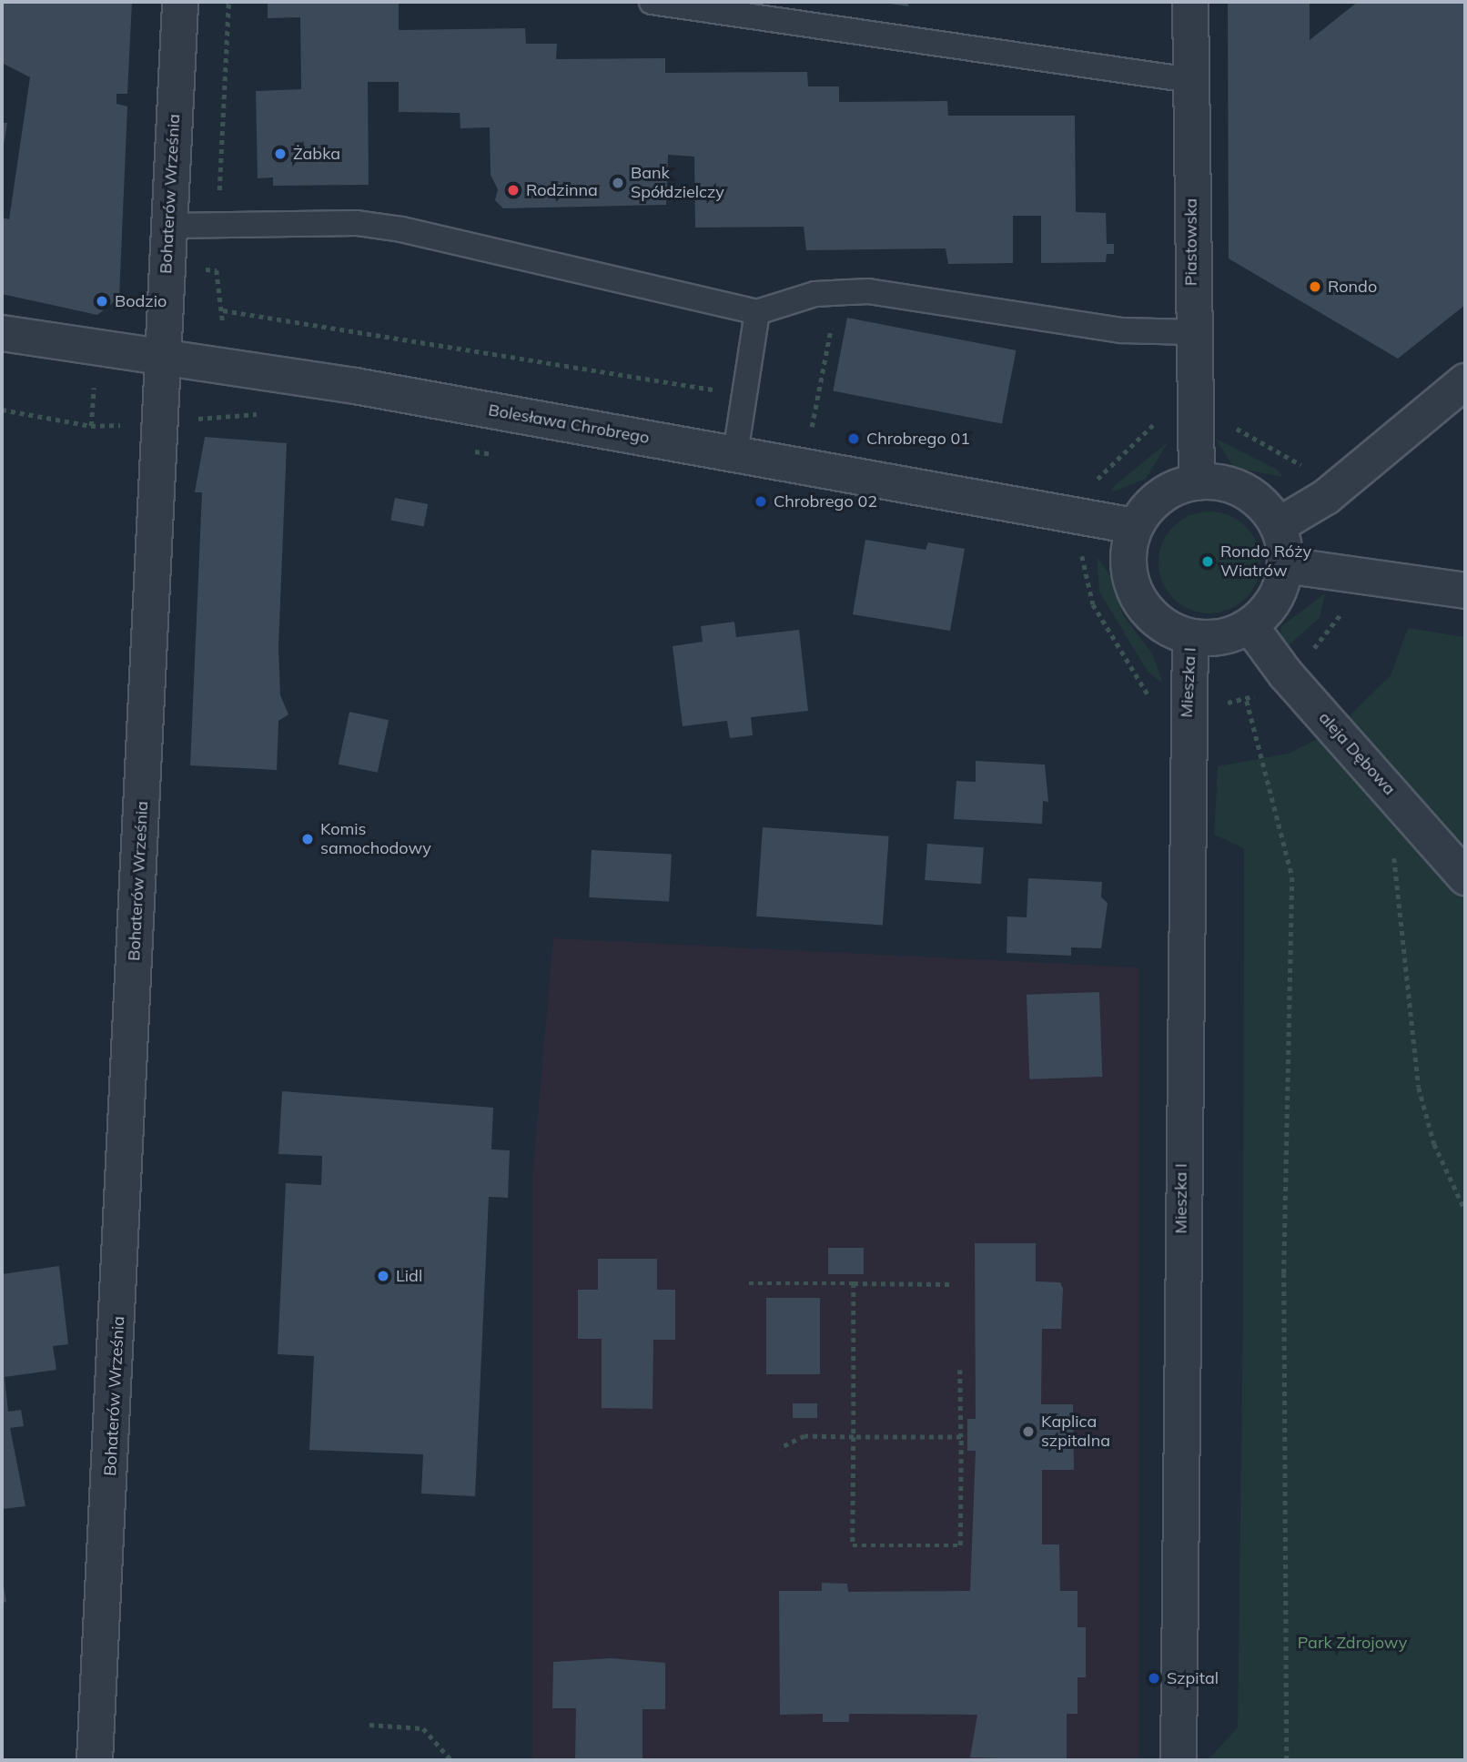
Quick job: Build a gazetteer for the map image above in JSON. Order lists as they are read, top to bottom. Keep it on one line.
{"streets":{"street":["Bohaterów Września","Piastowska","Bolesława Chrobrego","Mieszka I","aleja Dębowa"]},"crossings":[["Bohaterów Września","Bolesława Chrobrego"],["Piastowska","Bolesława Chrobrego"],["Piastowska","Mieszka I"],["Piastowska","aleja Dębowa"],["Bolesława Chrobrego","Mieszka I"],["Bolesława Chrobrego","aleja Dębowa"],["Mieszka I","aleja Dębowa"]],"parks":["Park Zdrojowy"],"places":["Żabka","Bank Spółdzielczy","Rodzinna","Rondo","Bodzio","Chrobrego 01","Chrobrego 02","Rondo Róży Wiatrów","Komis samochodowy","Lidl","Kaplica szpitalna","Szpital"]}
